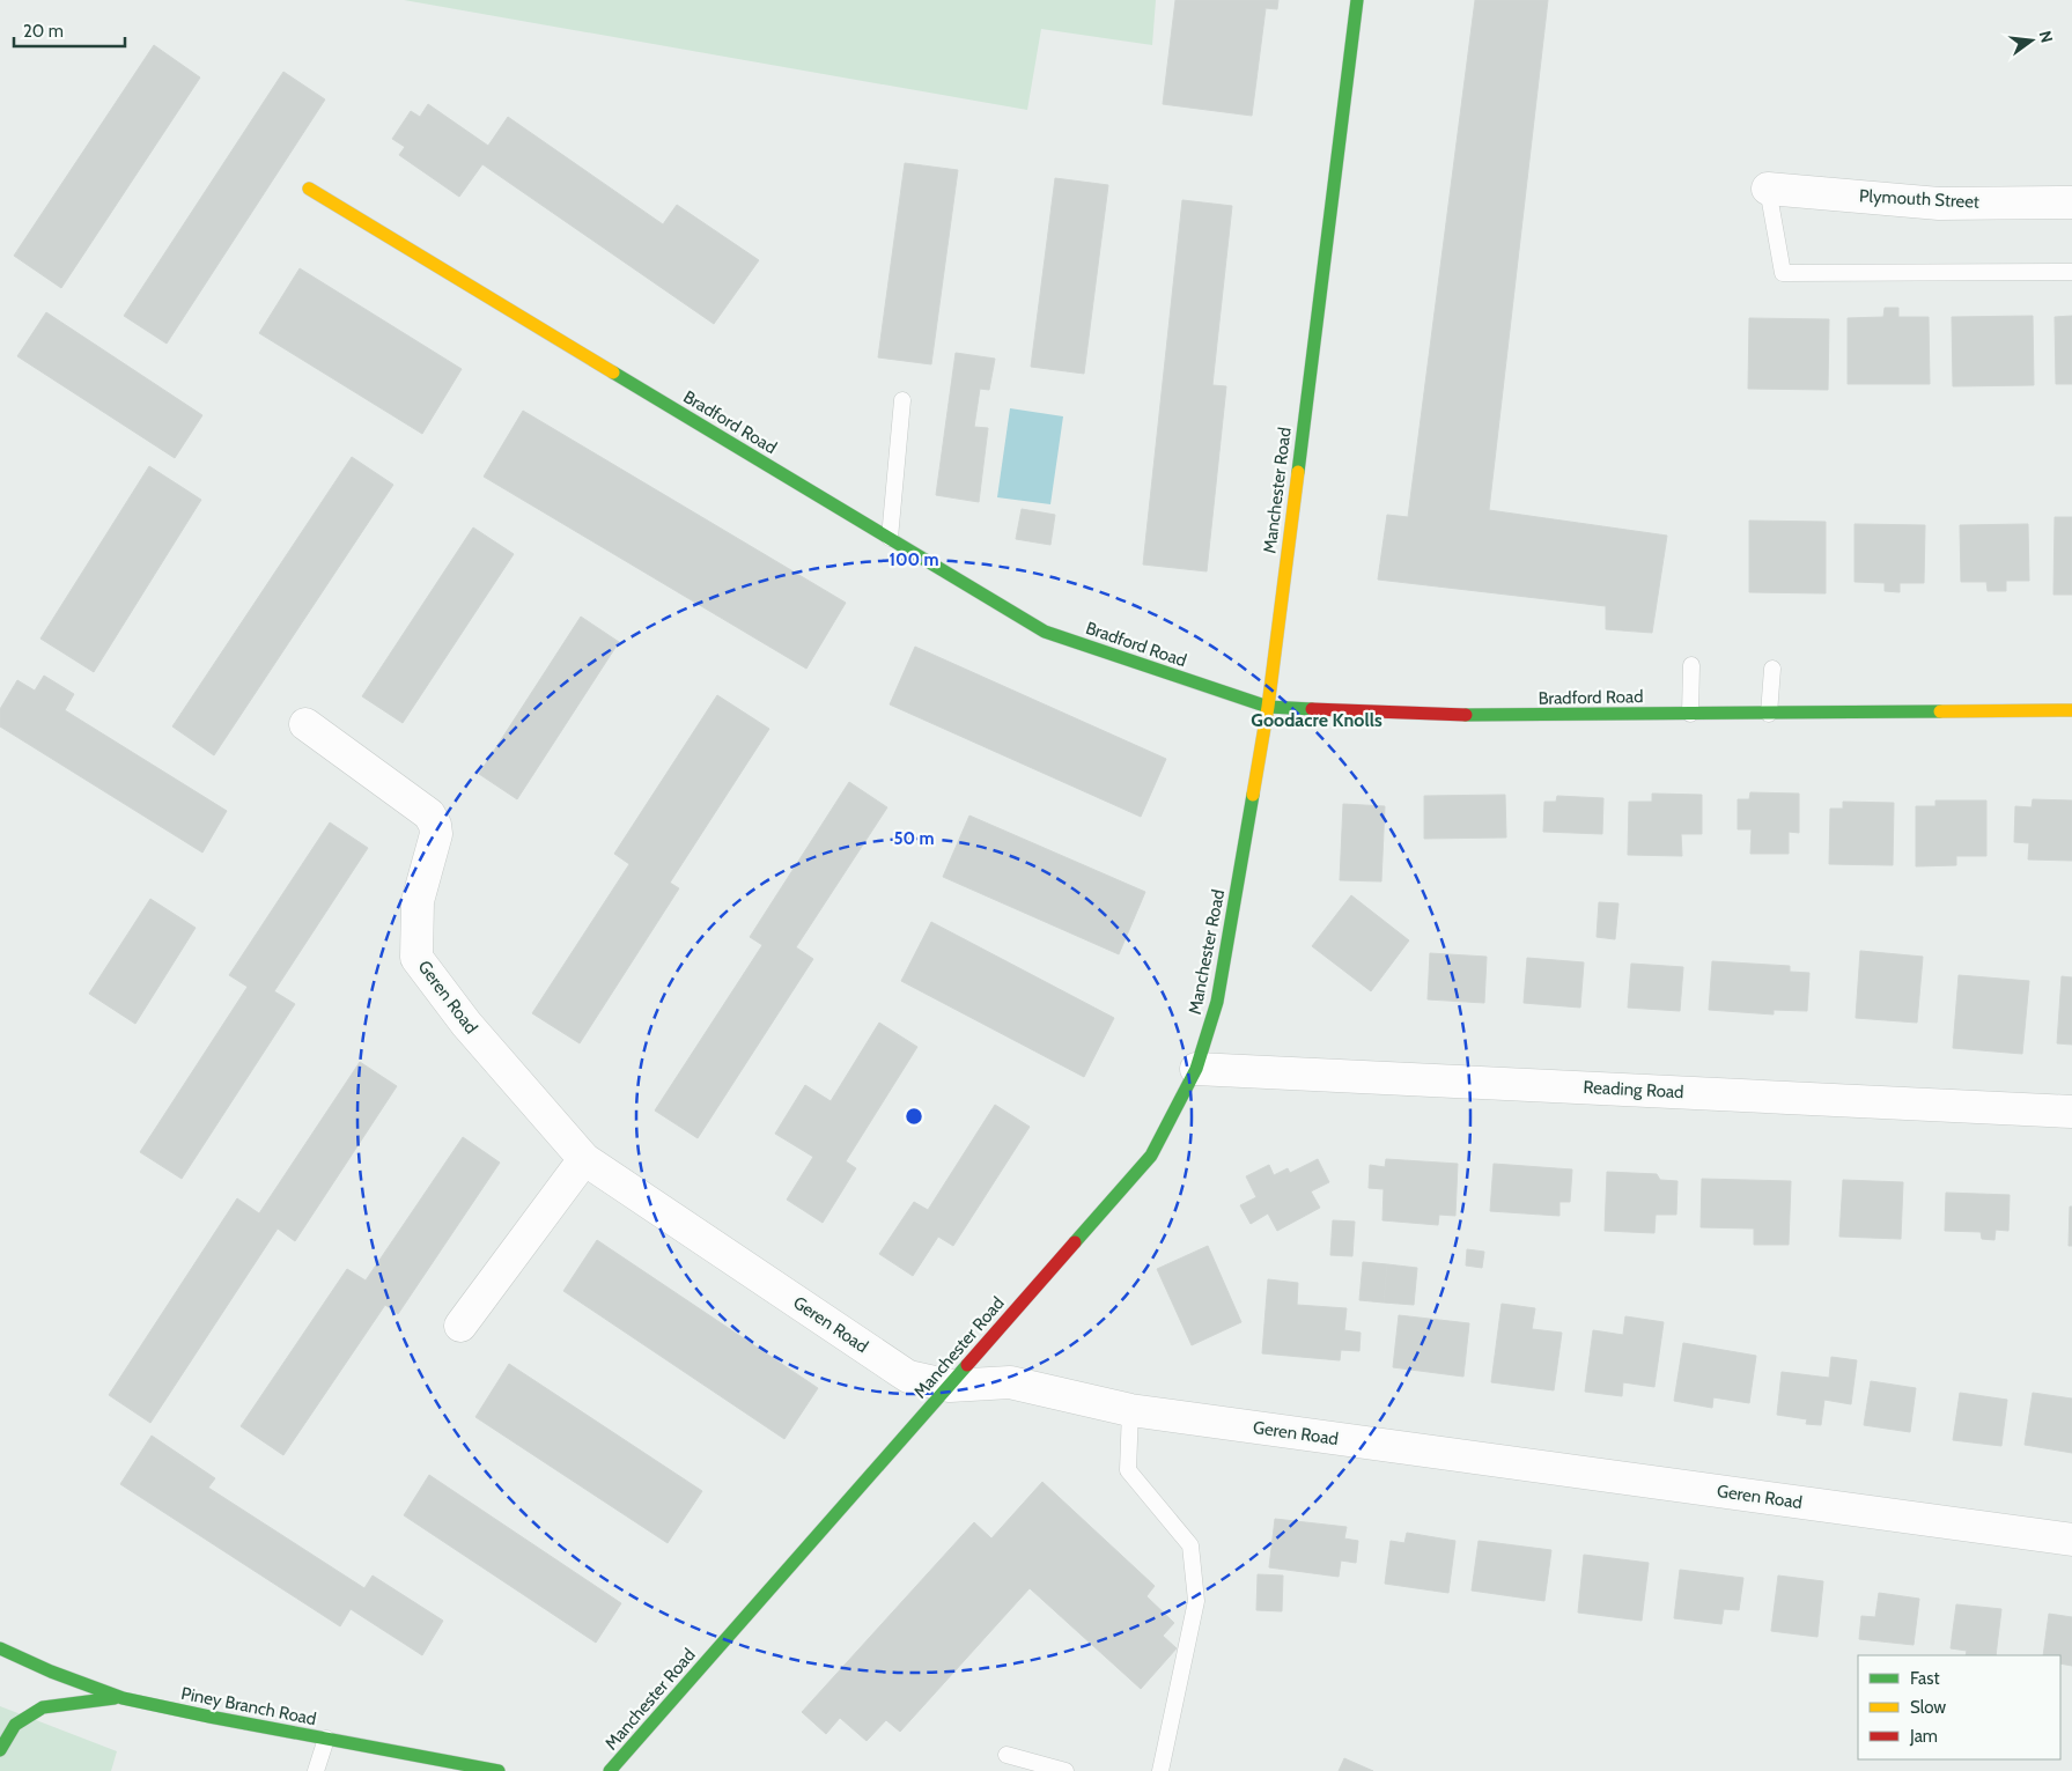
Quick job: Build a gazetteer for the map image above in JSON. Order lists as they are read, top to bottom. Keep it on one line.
{"streets":{"street":["Plymouth Street","Bradford Road","Manchester Road","Geren Road","Reading Road","Piney Branch Road"]},"crossings":[["Bradford Road","Manchester Road"],["Manchester Road","Geren Road"],["Manchester Road","Reading Road"]],"districts":["Goodacre Knolls"],"legend":["Fast","Slow","Jam"],"scale_bar":"20 m","north":"right","rings":["100 m","50 m"]}
